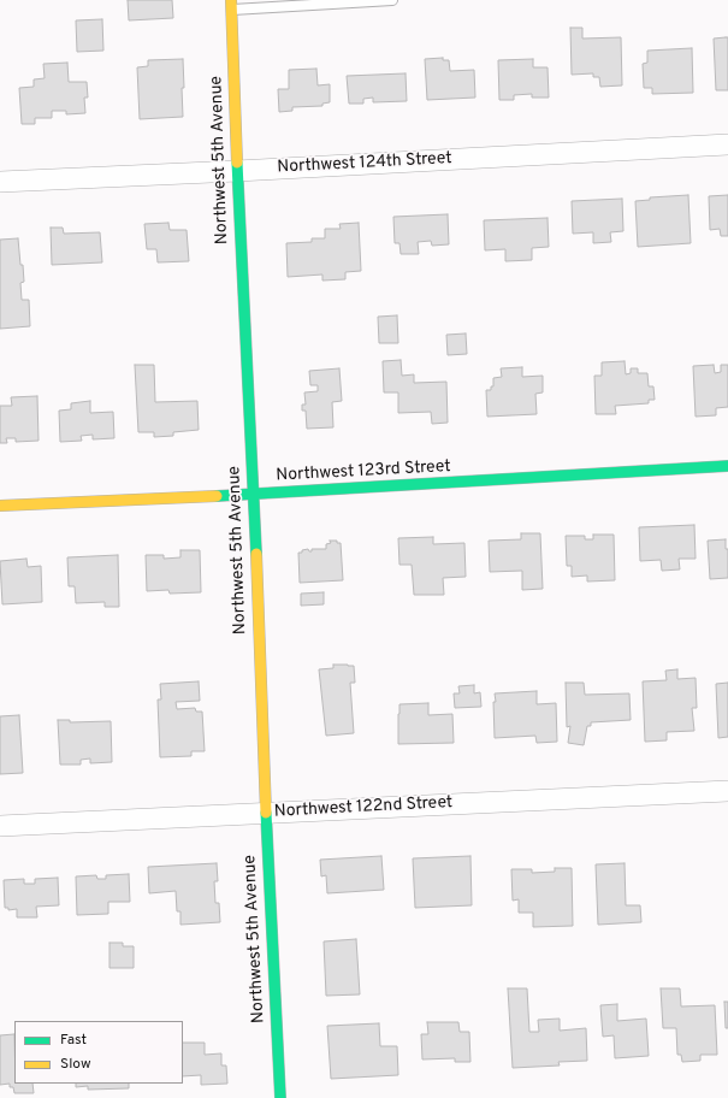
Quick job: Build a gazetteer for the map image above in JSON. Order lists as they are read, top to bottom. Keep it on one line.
{"streets":{"street":["Northwest 5th Avenue","Northwest 124th Street","Northwest 123rd Street","Northwest 122nd Street"]},"crossings":[["Northwest 5th Avenue","Northwest 124th Street"],["Northwest 5th Avenue","Northwest 123rd Street"],["Northwest 5th Avenue","Northwest 122nd Street"]],"legend":["Fast","Slow"]}
